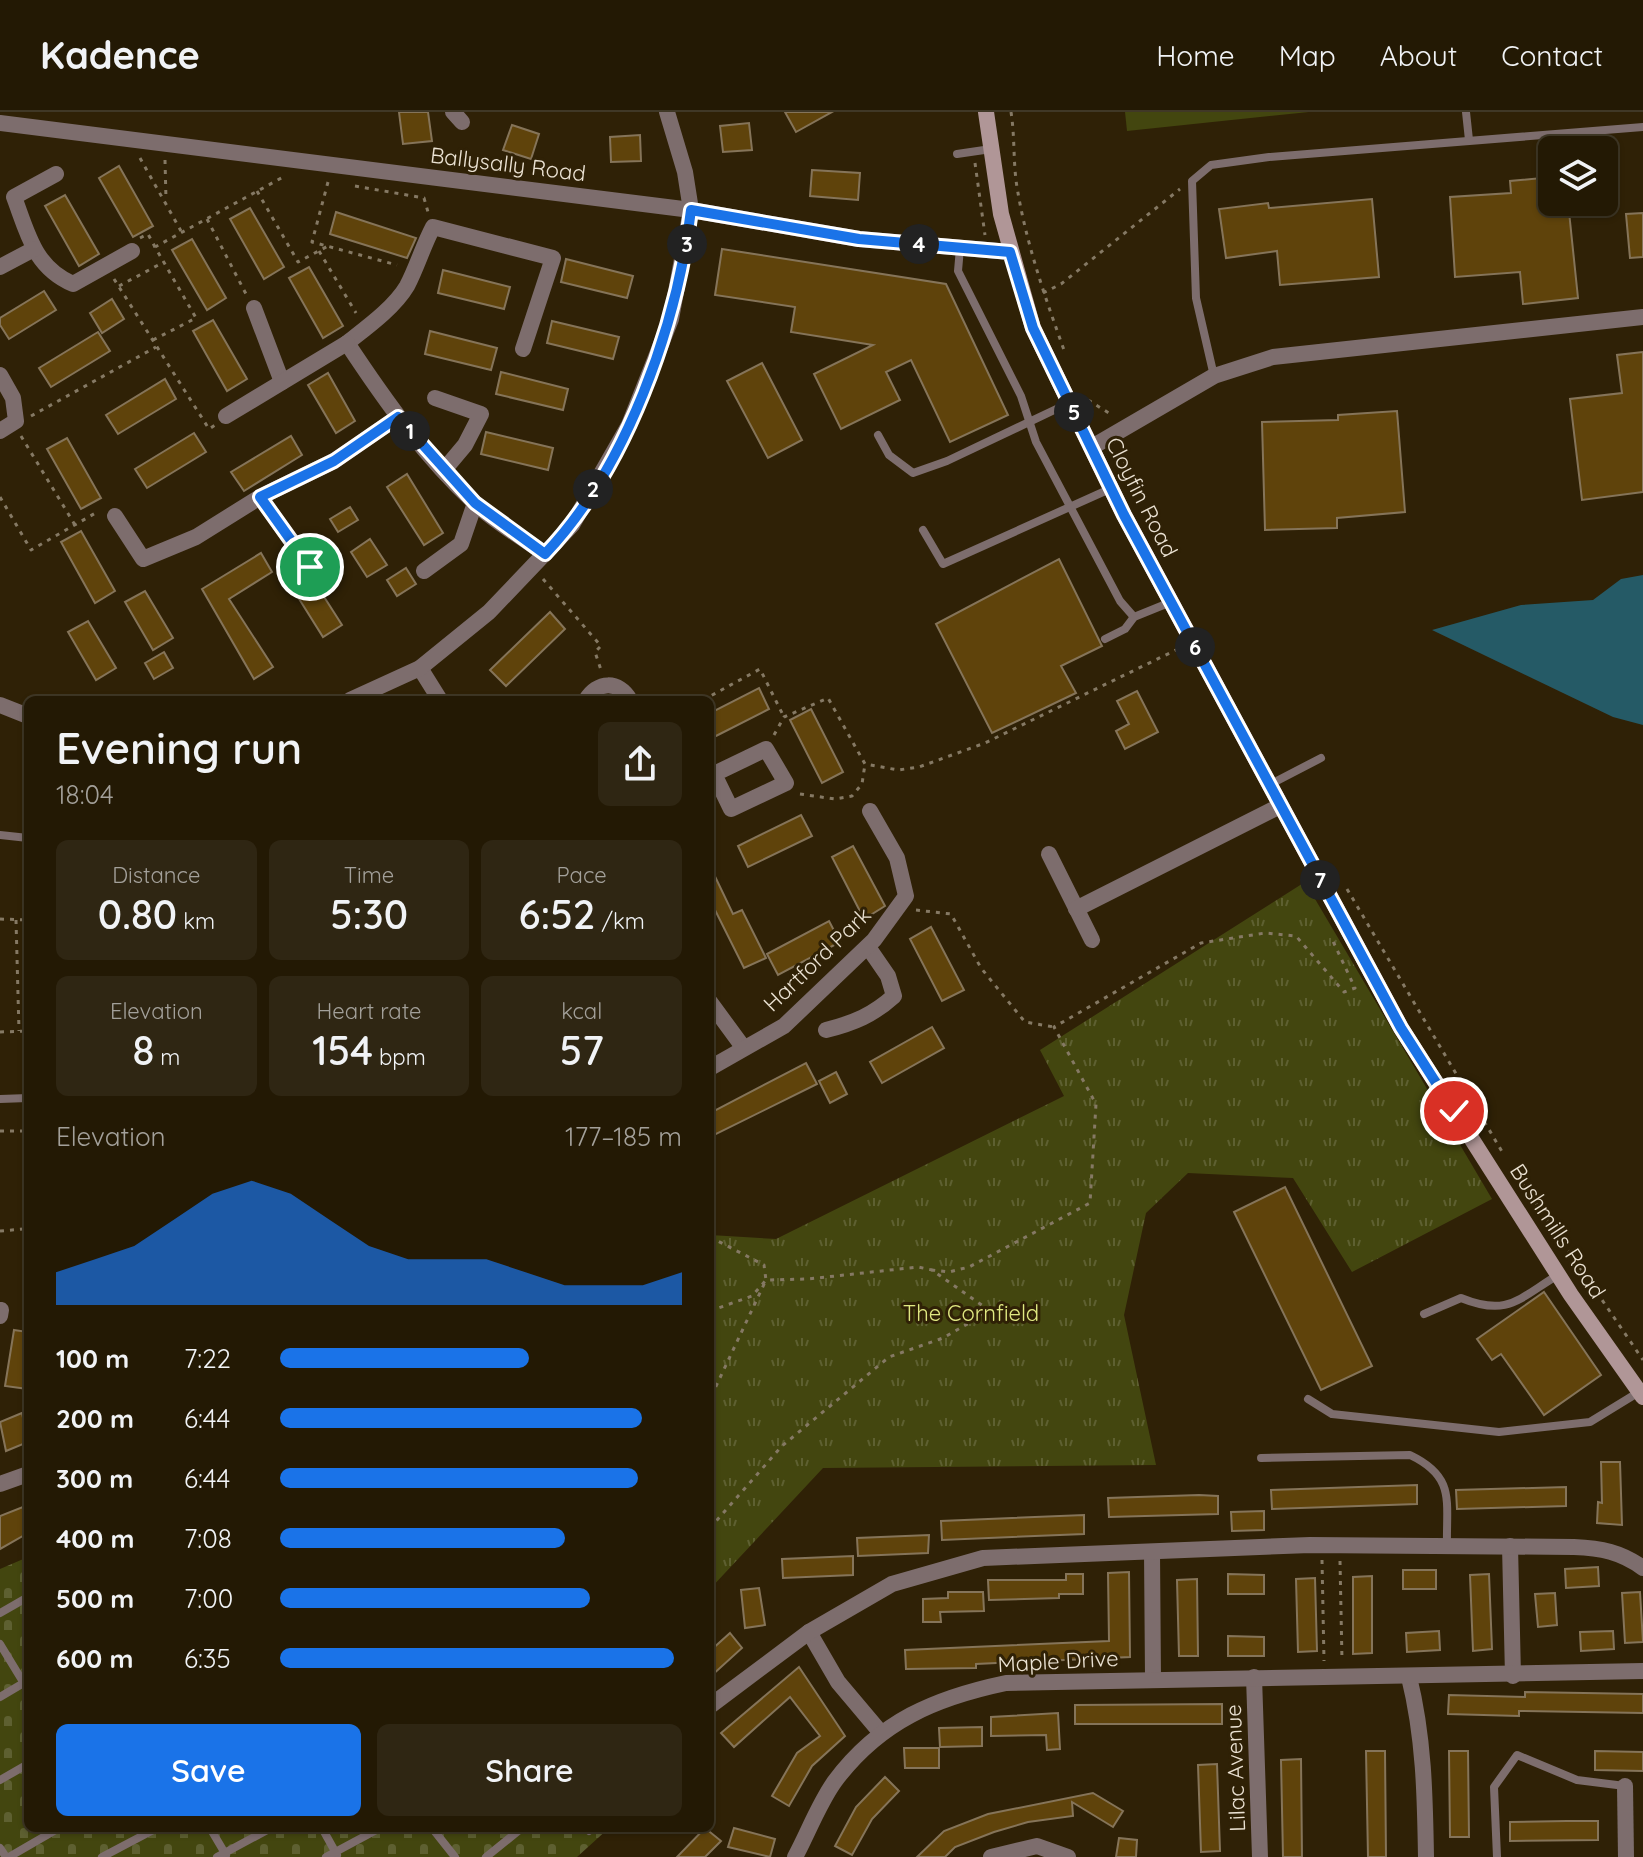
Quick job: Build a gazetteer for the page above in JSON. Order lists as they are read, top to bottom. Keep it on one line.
{"streets":{"main road":["Cloyfin Road","Bushmills Road"],"street":["Ballysally Road","Hartford Park","Maple Drive","Lilac Avenue"]},"crossings":[["Ballysally Road","Cloyfin Road"],["Cloyfin Road","Bushmills Road"],["Maple Drive","Lilac Avenue"]],"parks":["The Cornfield"],"page":{"header":"Kadence","nav":["Home","Map","About","Contact"],"pins":["3","4","5","1","2","6","7"],"heading":["Evening run","18:04"],"stats":[["Distance","0.80 km"],["Time","5:30"],["Pace","6:52 /km"],["Elevation","8 m"],["Heart rate","154 bpm"],["kcal","57"]],"chart":["Elevation","177–185 m"],"list":[{"name":"100 m","note":"7:22"},{"name":"200 m","note":"6:44"},{"name":"300 m","note":"6:44"},{"name":"400 m","note":"7:08"},{"name":"500 m","note":"7:00"},{"name":"600 m","note":"6:35"}],"buttons":["Save","Share"]}}
